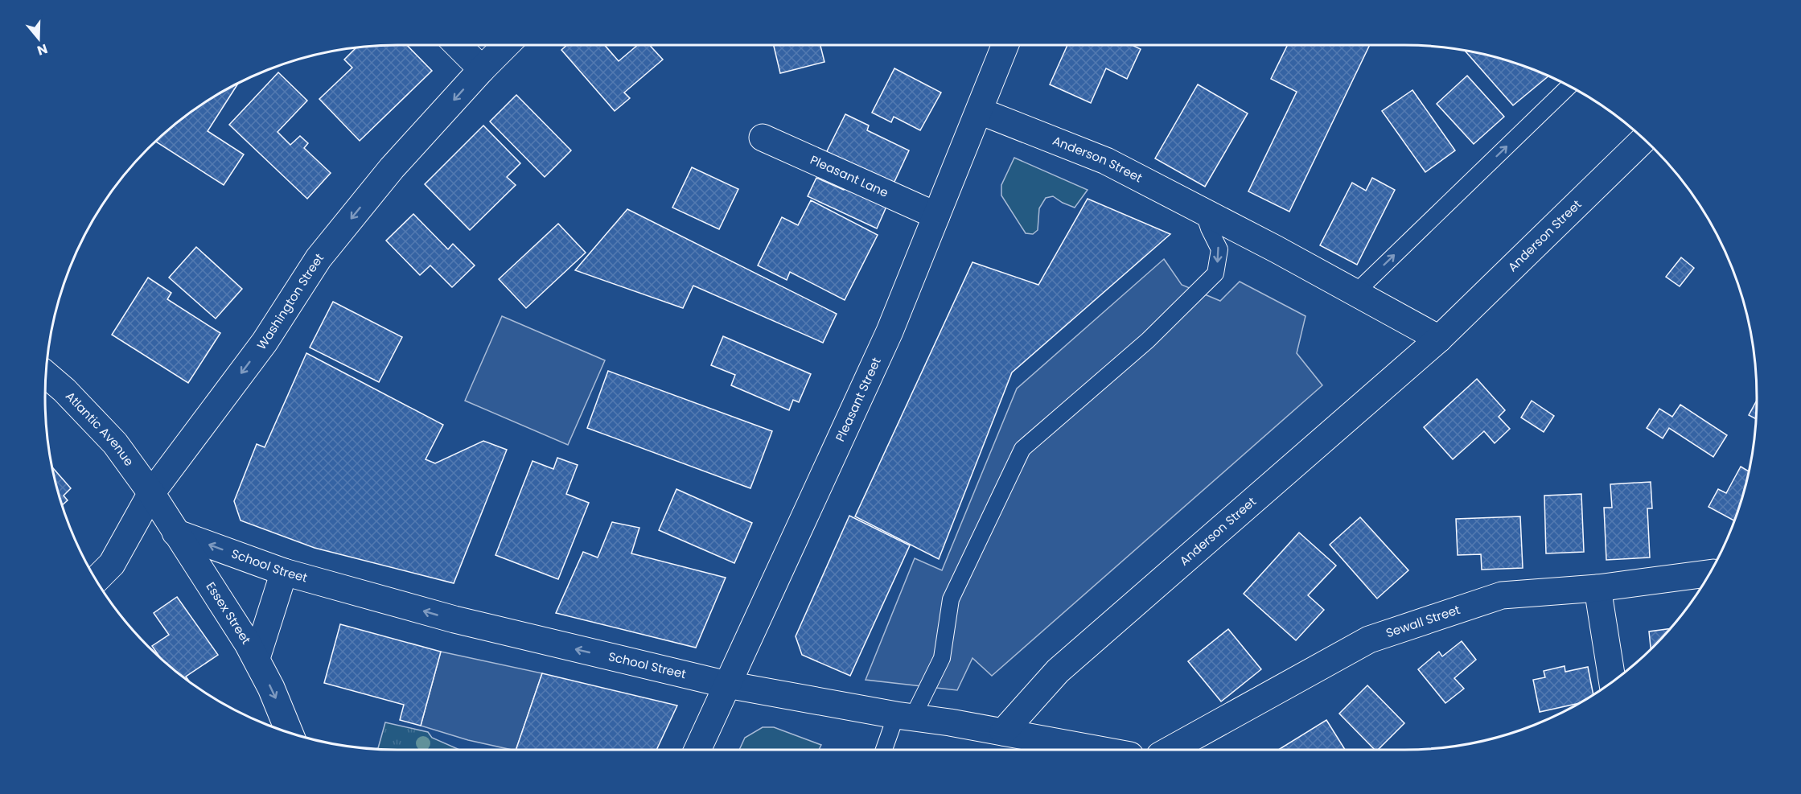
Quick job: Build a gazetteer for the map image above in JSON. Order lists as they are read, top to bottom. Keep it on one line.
{"streets":{"street":["Anderson Street","Pleasant Lane","Washington Street","Pleasant Street","Atlantic Avenue","School Street","Essex Street","Sewall Street"]},"crossings":[["Anderson Street","Pleasant Street"],["Anderson Street","School Street"],["Pleasant Lane","Pleasant Street"],["Washington Street","Atlantic Avenue"],["Washington Street","Essex Street"],["Pleasant Street","School Street"],["Atlantic Avenue","Essex Street"],["School Street","Essex Street"]],"one_way":["Washington Street","School Street"],"north":"bottom"}
